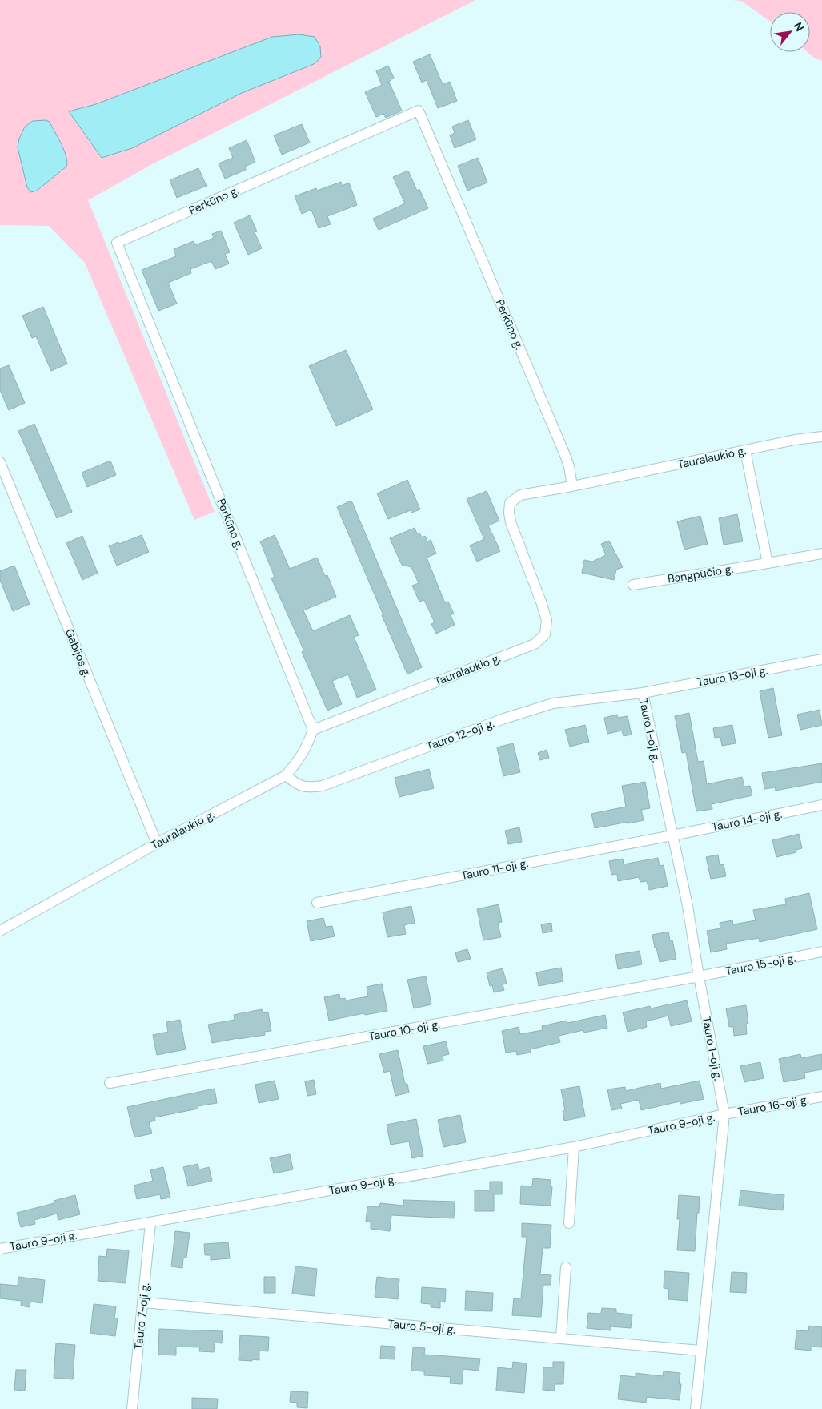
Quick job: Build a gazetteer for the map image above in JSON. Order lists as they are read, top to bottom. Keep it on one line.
{"streets":{"street":["Perkūno g.","Tauralaukio g.","Bangpūčio g.","Gabijos g.","Tauro 13-oji g.","Tauro 1-oji g.","Tauro 12-oji g.","Tauro 14-oji g.","Tauro 11-oji g.","Tauro 15-oji g.","Tauro 10-oji g.","Tauro 16-oji g.","Tauro 9-oji g.","Tauro 7-oji g.","Tauro 5-oji g."]},"crossings":[["Perkūno g.","Tauralaukio g."],["Tauralaukio g.","Gabijos g."],["Tauralaukio g.","Tauro 12-oji g."],["Tauro 13-oji g.","Tauro 1-oji g."],["Tauro 13-oji g.","Tauro 12-oji g."],["Tauro 1-oji g.","Tauro 12-oji g."],["Tauro 1-oji g.","Tauro 14-oji g."],["Tauro 1-oji g.","Tauro 11-oji g."],["Tauro 1-oji g.","Tauro 15-oji g."],["Tauro 1-oji g.","Tauro 10-oji g."],["Tauro 1-oji g.","Tauro 16-oji g."],["Tauro 1-oji g.","Tauro 9-oji g."],["Tauro 1-oji g.","Tauro 5-oji g."],["Tauro 14-oji g.","Tauro 11-oji g."],["Tauro 15-oji g.","Tauro 10-oji g."],["Tauro 16-oji g.","Tauro 9-oji g."],["Tauro 9-oji g.","Tauro 7-oji g."],["Tauro 7-oji g.","Tauro 5-oji g."]],"north":"top right"}
